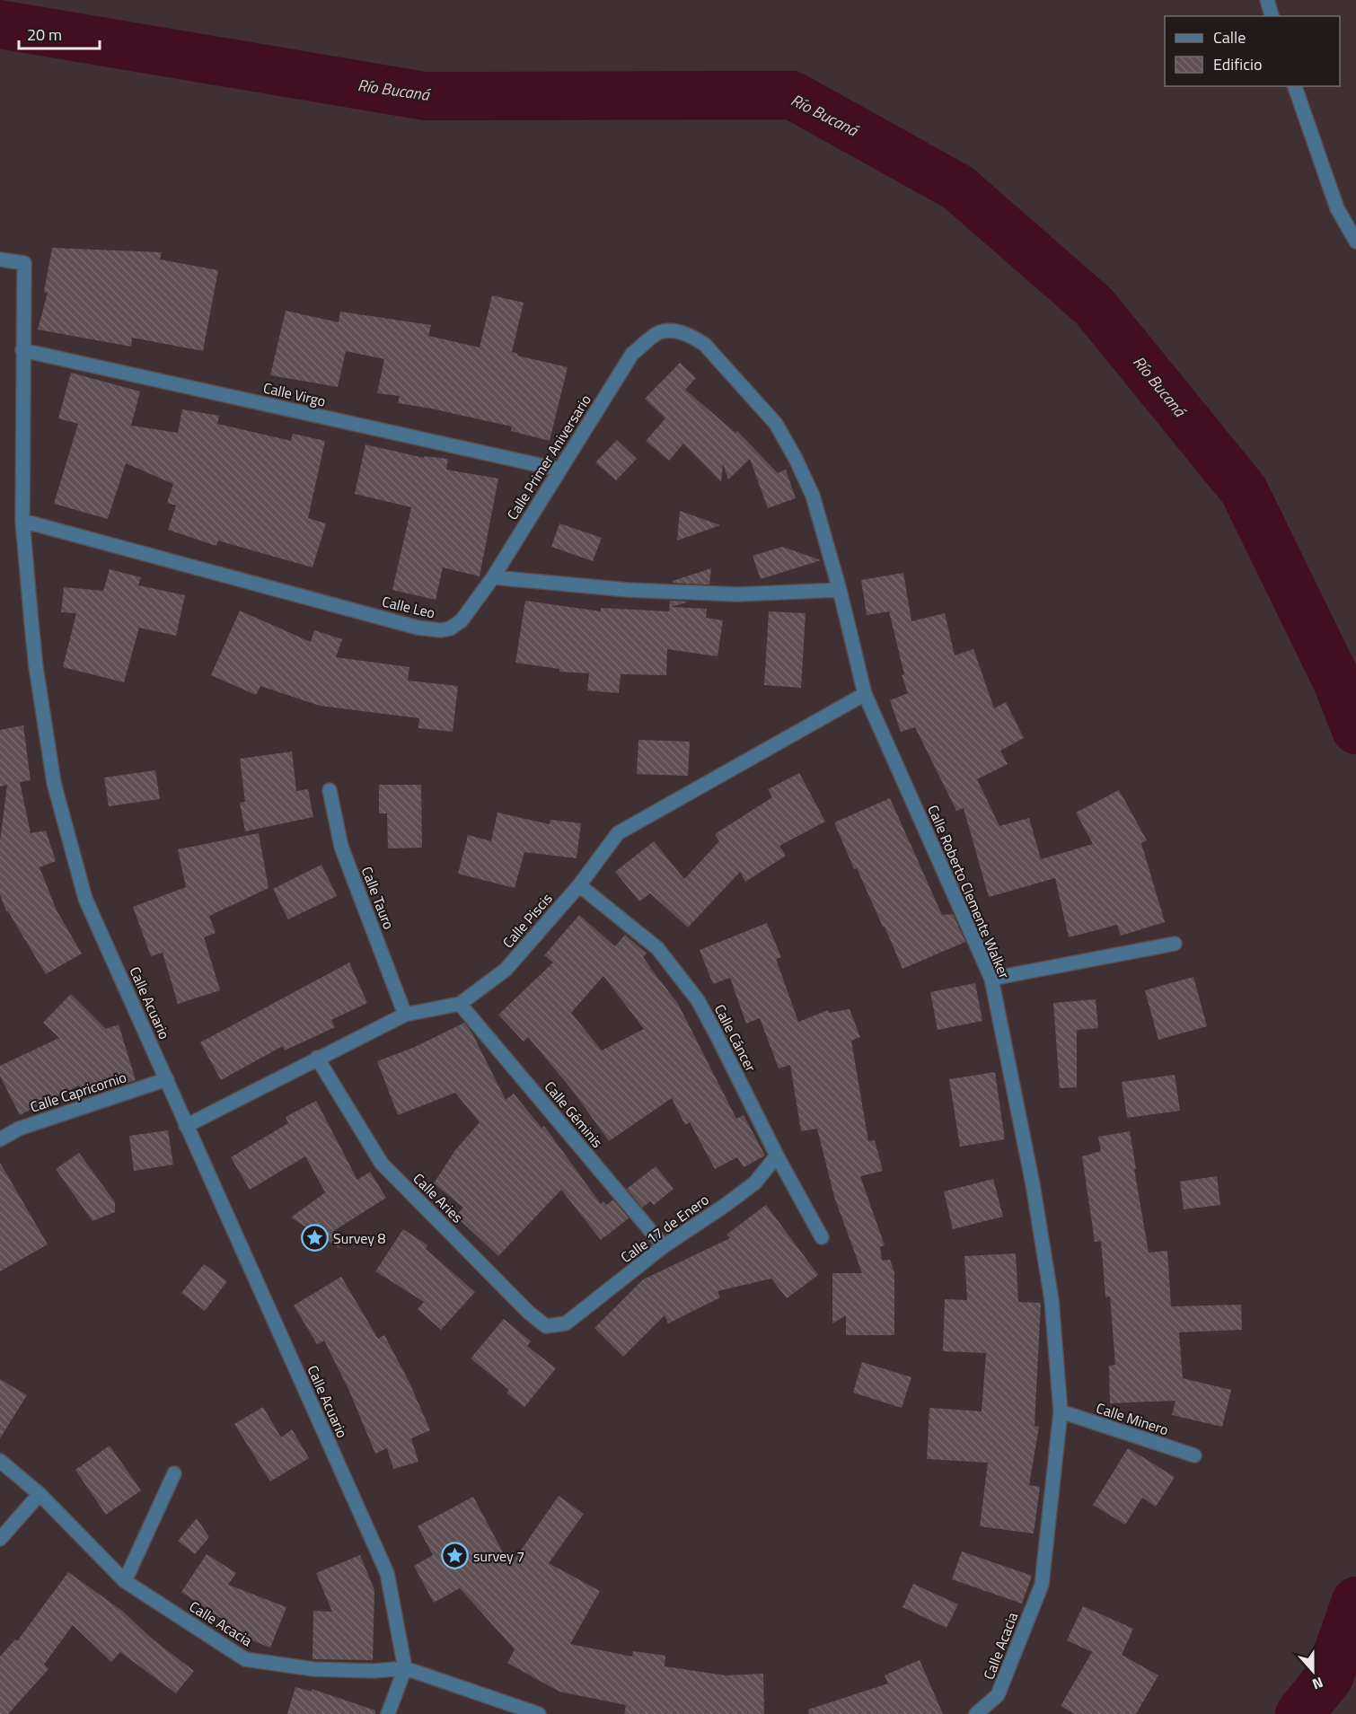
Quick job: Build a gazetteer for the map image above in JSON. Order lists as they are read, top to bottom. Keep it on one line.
{"streets":{"street":["Calle Virgo","Calle Primer Aniversario","Calle Leo","Calle Roberto Clemente Walker","Calle Tauro","Calle Piscis","Calle Acuario","Calle Cáncer","Calle Capricornio","Calle Géminis","Calle Aries","Calle 17 de Enero","Calle Minero","Calle Acacia"]},"crossings":[["Calle Virgo","Calle Primer Aniversario"],["Calle Virgo","Calle Acuario"],["Calle Primer Aniversario","Calle Leo"],["Calle Primer Aniversario","Calle Roberto Clemente Walker"],["Calle Leo","Calle Acuario"],["Calle Roberto Clemente Walker","Calle Piscis"],["Calle Roberto Clemente Walker","Calle Minero"],["Calle Roberto Clemente Walker","Calle Acacia"],["Calle Tauro","Calle Piscis"],["Calle Piscis","Calle Acuario"],["Calle Piscis","Calle Cáncer"],["Calle Piscis","Calle Géminis"],["Calle Piscis","Calle Aries"],["Calle Acuario","Calle Capricornio"],["Calle Acuario","Calle Acacia"],["Calle Cáncer","Calle 17 de Enero"],["Calle Géminis","Calle 17 de Enero"],["Calle Aries","Calle 17 de Enero"]],"water":["Río Bucaná"],"places":{"place":["Survey 8","survey 7"]},"legend":["Calle","Edificio"],"scale_bar":"20 m","north":"bottom"}
